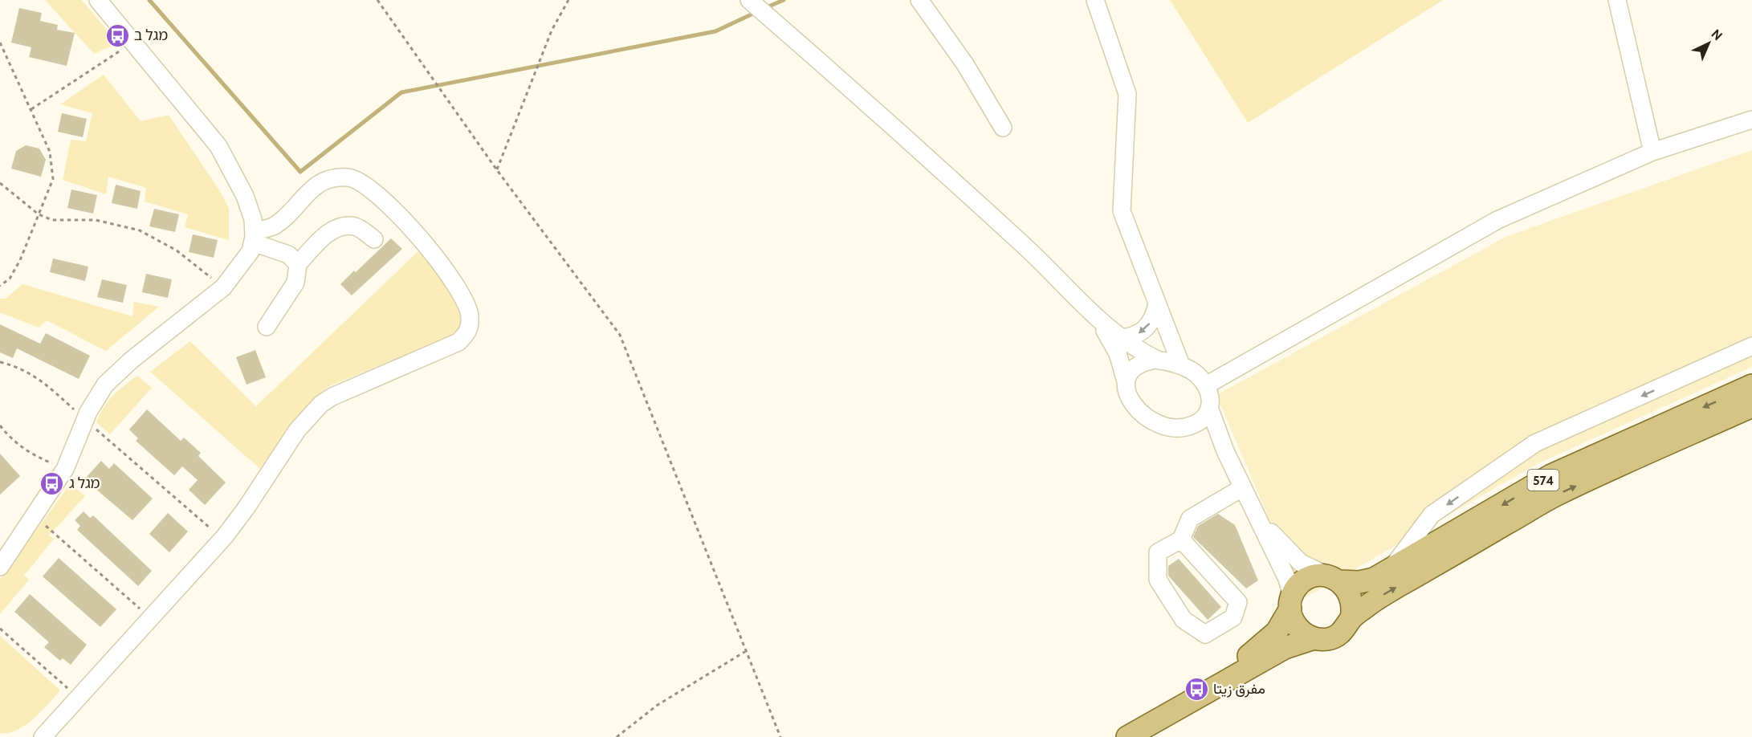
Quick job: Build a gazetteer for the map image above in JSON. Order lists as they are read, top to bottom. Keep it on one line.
{"streets":{"main road":["574"]},"places":{"bus stop":["מגל ב","מגל ג","مفرق زيتا"]},"north":"top right"}
